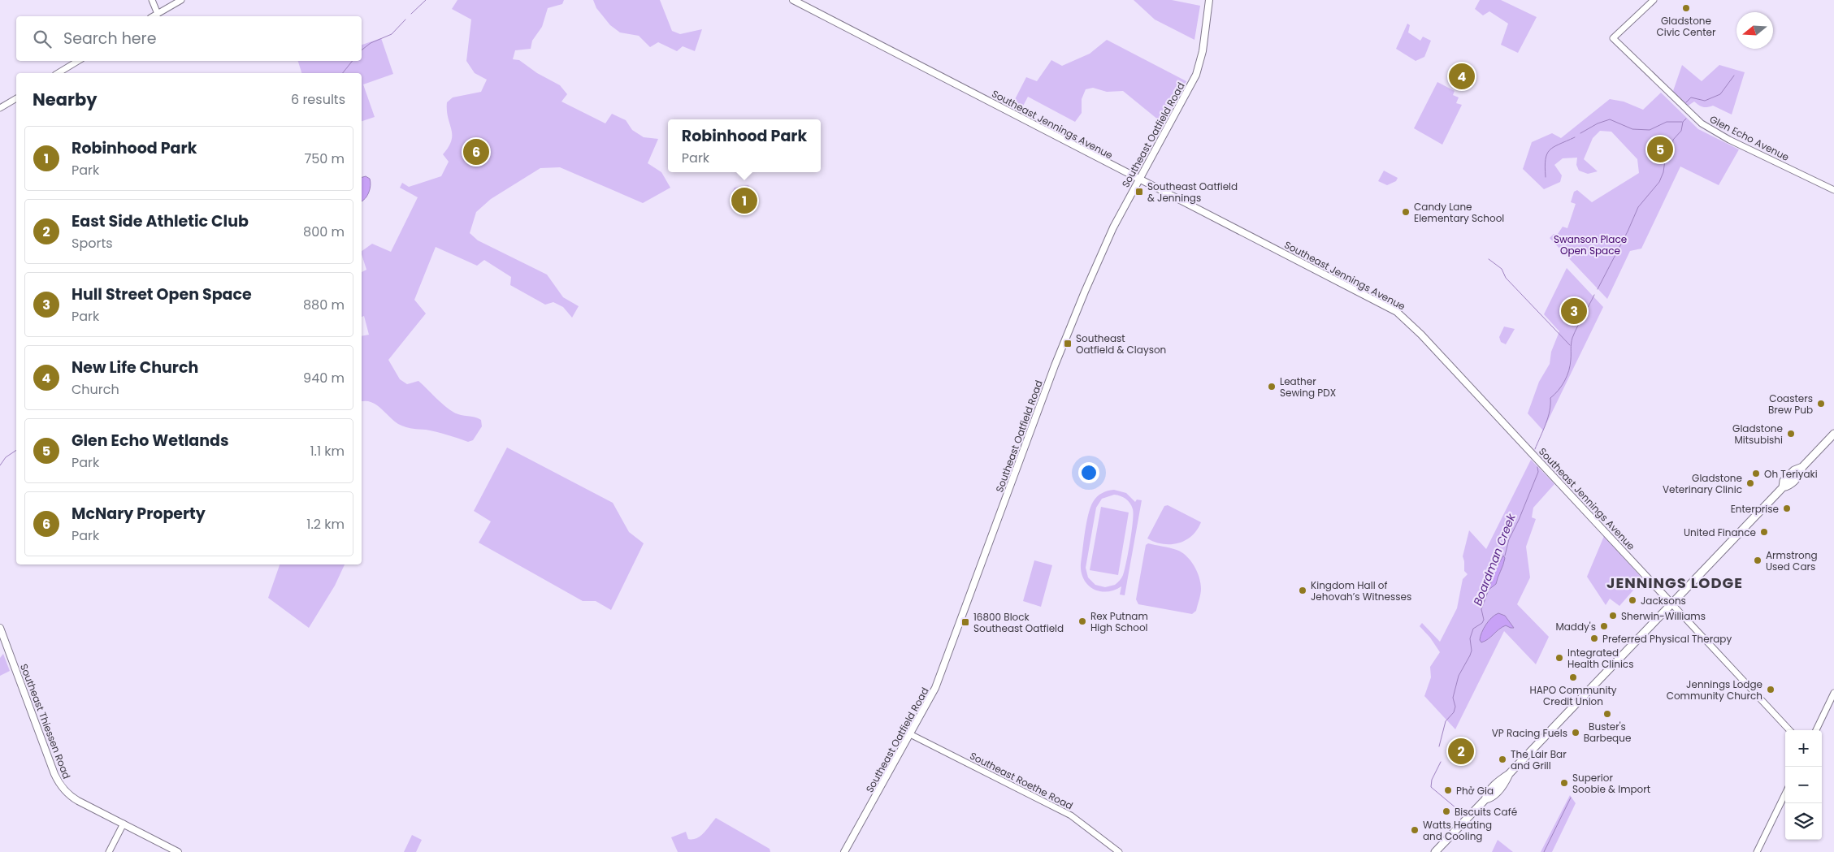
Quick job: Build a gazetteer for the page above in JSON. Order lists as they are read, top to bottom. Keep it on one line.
{"streets":{"main road":["Southeast Jennings Avenue","Southeast Oatfield Road","Southeast Thiessen Road"],"street":["Glen Echo Avenue","Southeast Roethe Road"]},"crossings":[["Southeast Jennings Avenue","Southeast Oatfield Road"],["Southeast Oatfield Road","Southeast Roethe Road"]],"districts":["JENNINGS LODGE"],"water":["Boardman Creek"],"parks":["Swanson Place Open Space"],"places":{"other":["Gladstone Civic Center","Candy Lane Elementary School","Leather Sewing PDX","Coasters Brew Pub","Gladstone Mitsubishi","Oh Teriyaki","Gladstone Veterinary Clinic","Enterprise","United Finance","Armstrong Used Cars","Kingdom Hall of Jehovah’s Witnesses","Jacksons","Sherwin-Williams","Rex Putnam High School","Maddy's","Preferred Physical Therapy","Integrated Health Clinics","HAPO Community Credit Union","Jennings Lodge Community Church","Buster's Barbeque","VP Racing Fuels","The Lair Bar and Grill","Superior Soobie & Import","Phở Gia","Biscuits Café","Watts Heating and Cooling"],"transit":["Southeast Oatfield & Jennings","Southeast Oatfield & Clayson","16800 Block Southeast Oatfield"]},"north":"left","page":{"search":"Search here","pins":["4","5","6","1","3","2"],"heading":["Nearby","6 results"],"popup":["Robinhood Park","Park"],"list":[{"mark":"1","name":"Robinhood Park","note":"Park","value":"750 m"},{"mark":"2","name":"East Side Athletic Club","note":"Sports","value":"800 m"},{"mark":"3","name":"Hull Street Open Space","note":"Park","value":"880 m"},{"mark":"4","name":"New Life Church","note":"Church","value":"940 m"},{"mark":"5","name":"Glen Echo Wetlands","note":"Park","value":"1.1 km"},{"mark":"6","name":"McNary Property","note":"Park","value":"1.2 km"}],"map_buttons":["+","−"]}}
